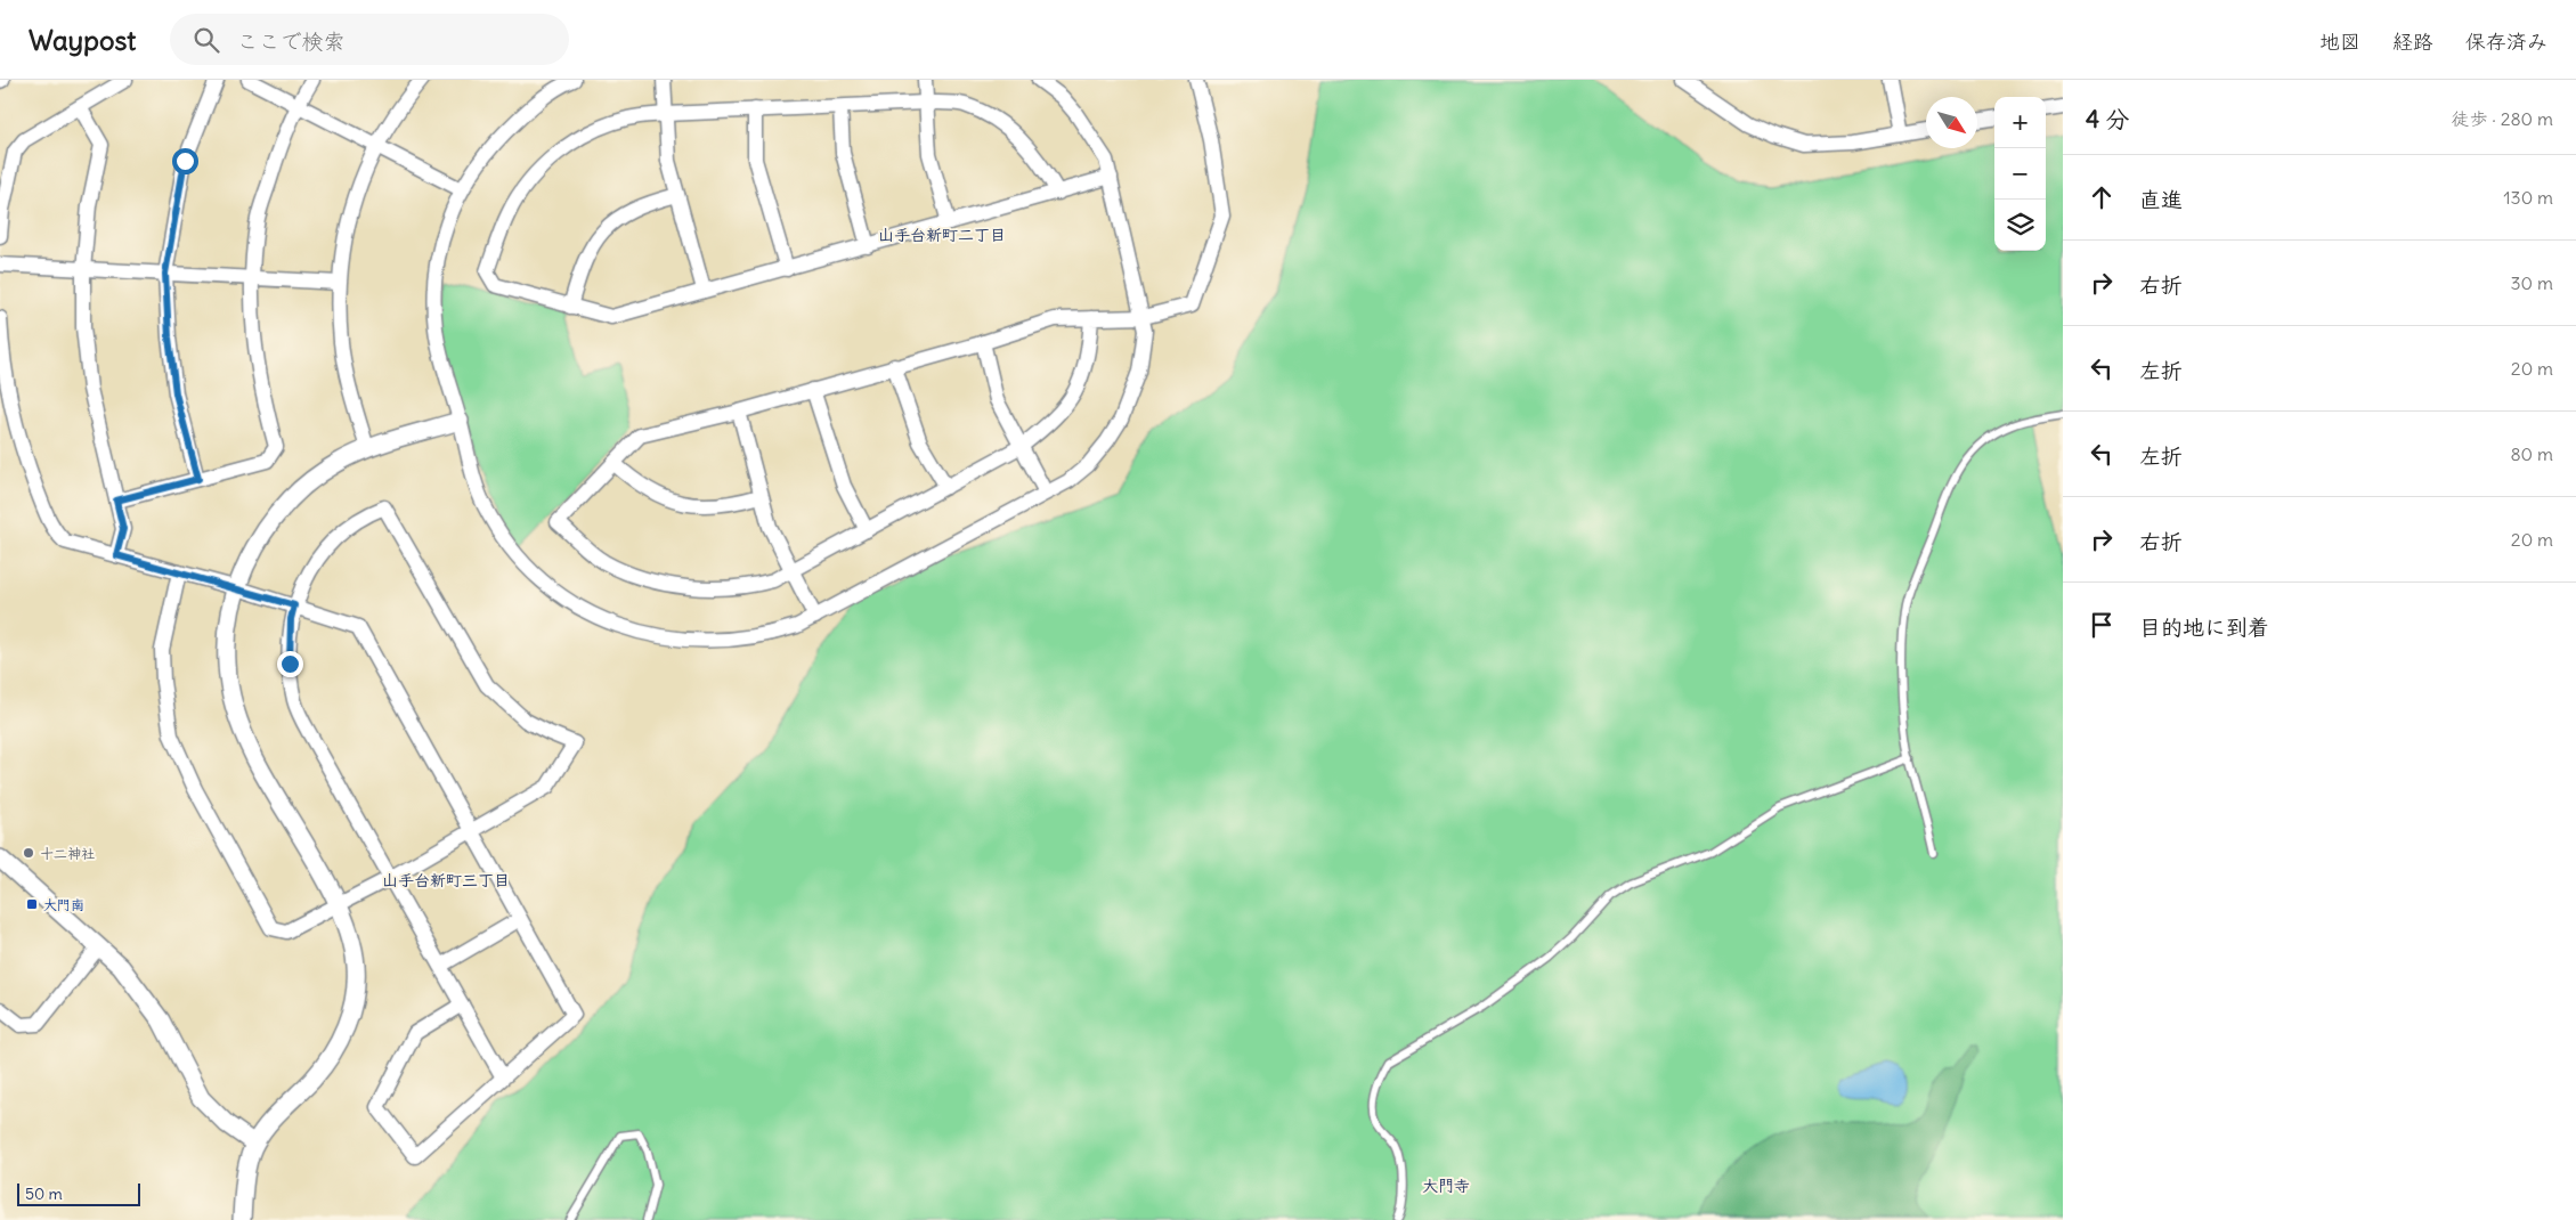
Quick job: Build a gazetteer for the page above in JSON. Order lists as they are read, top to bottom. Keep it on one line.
{"districts":["山手台新町二丁目","山手台新町三丁目","大門寺"],"places":{"other":["十二神社"],"transit":["大門南"]},"scale_bar":"50 m","north":"bottom right","page":{"header":"Waypost","search":"ここで検索","nav":["地図","経路","保存済み"],"heading":["4 分","徒歩 · 280 m"],"map_buttons":["+","−"],"list":[["直進","130 m"],["右折","30 m"],["左折","20 m"],["左折","80 m"],["右折","20 m"],"目的地に到着"],"scale":"50 m"}}
